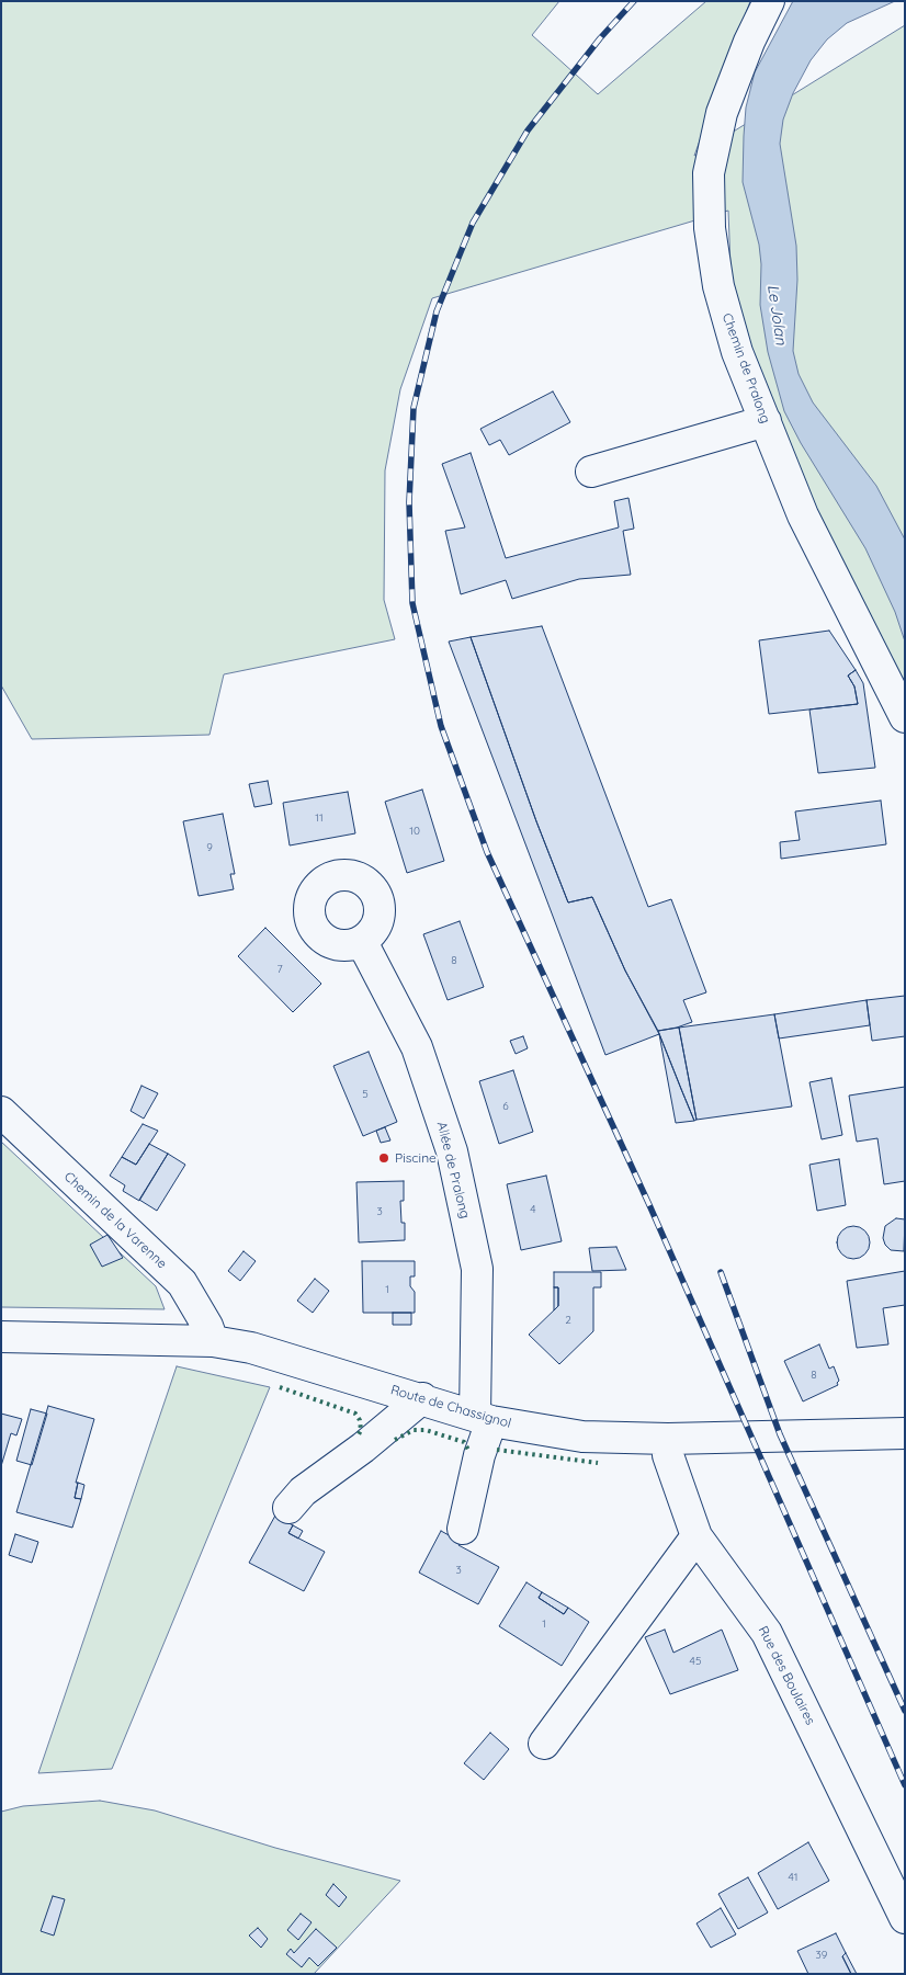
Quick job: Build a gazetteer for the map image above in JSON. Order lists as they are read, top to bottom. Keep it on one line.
{"streets":{"street":["Chemin de Pralong","Allée de Pralong","Chemin de la Varenne","Route de Chassignol","Rue des Boulaires"]},"crossings":[["Allée de Pralong","Route de Chassignol"],["Chemin de la Varenne","Route de Chassignol"],["Route de Chassignol","Rue des Boulaires"]],"water":["Le Jolan"],"places":["Piscine"],"house_numbers":["11","10","9","8","7","5","6","4","3","1","2","8","3","1","45","41","39"]}
